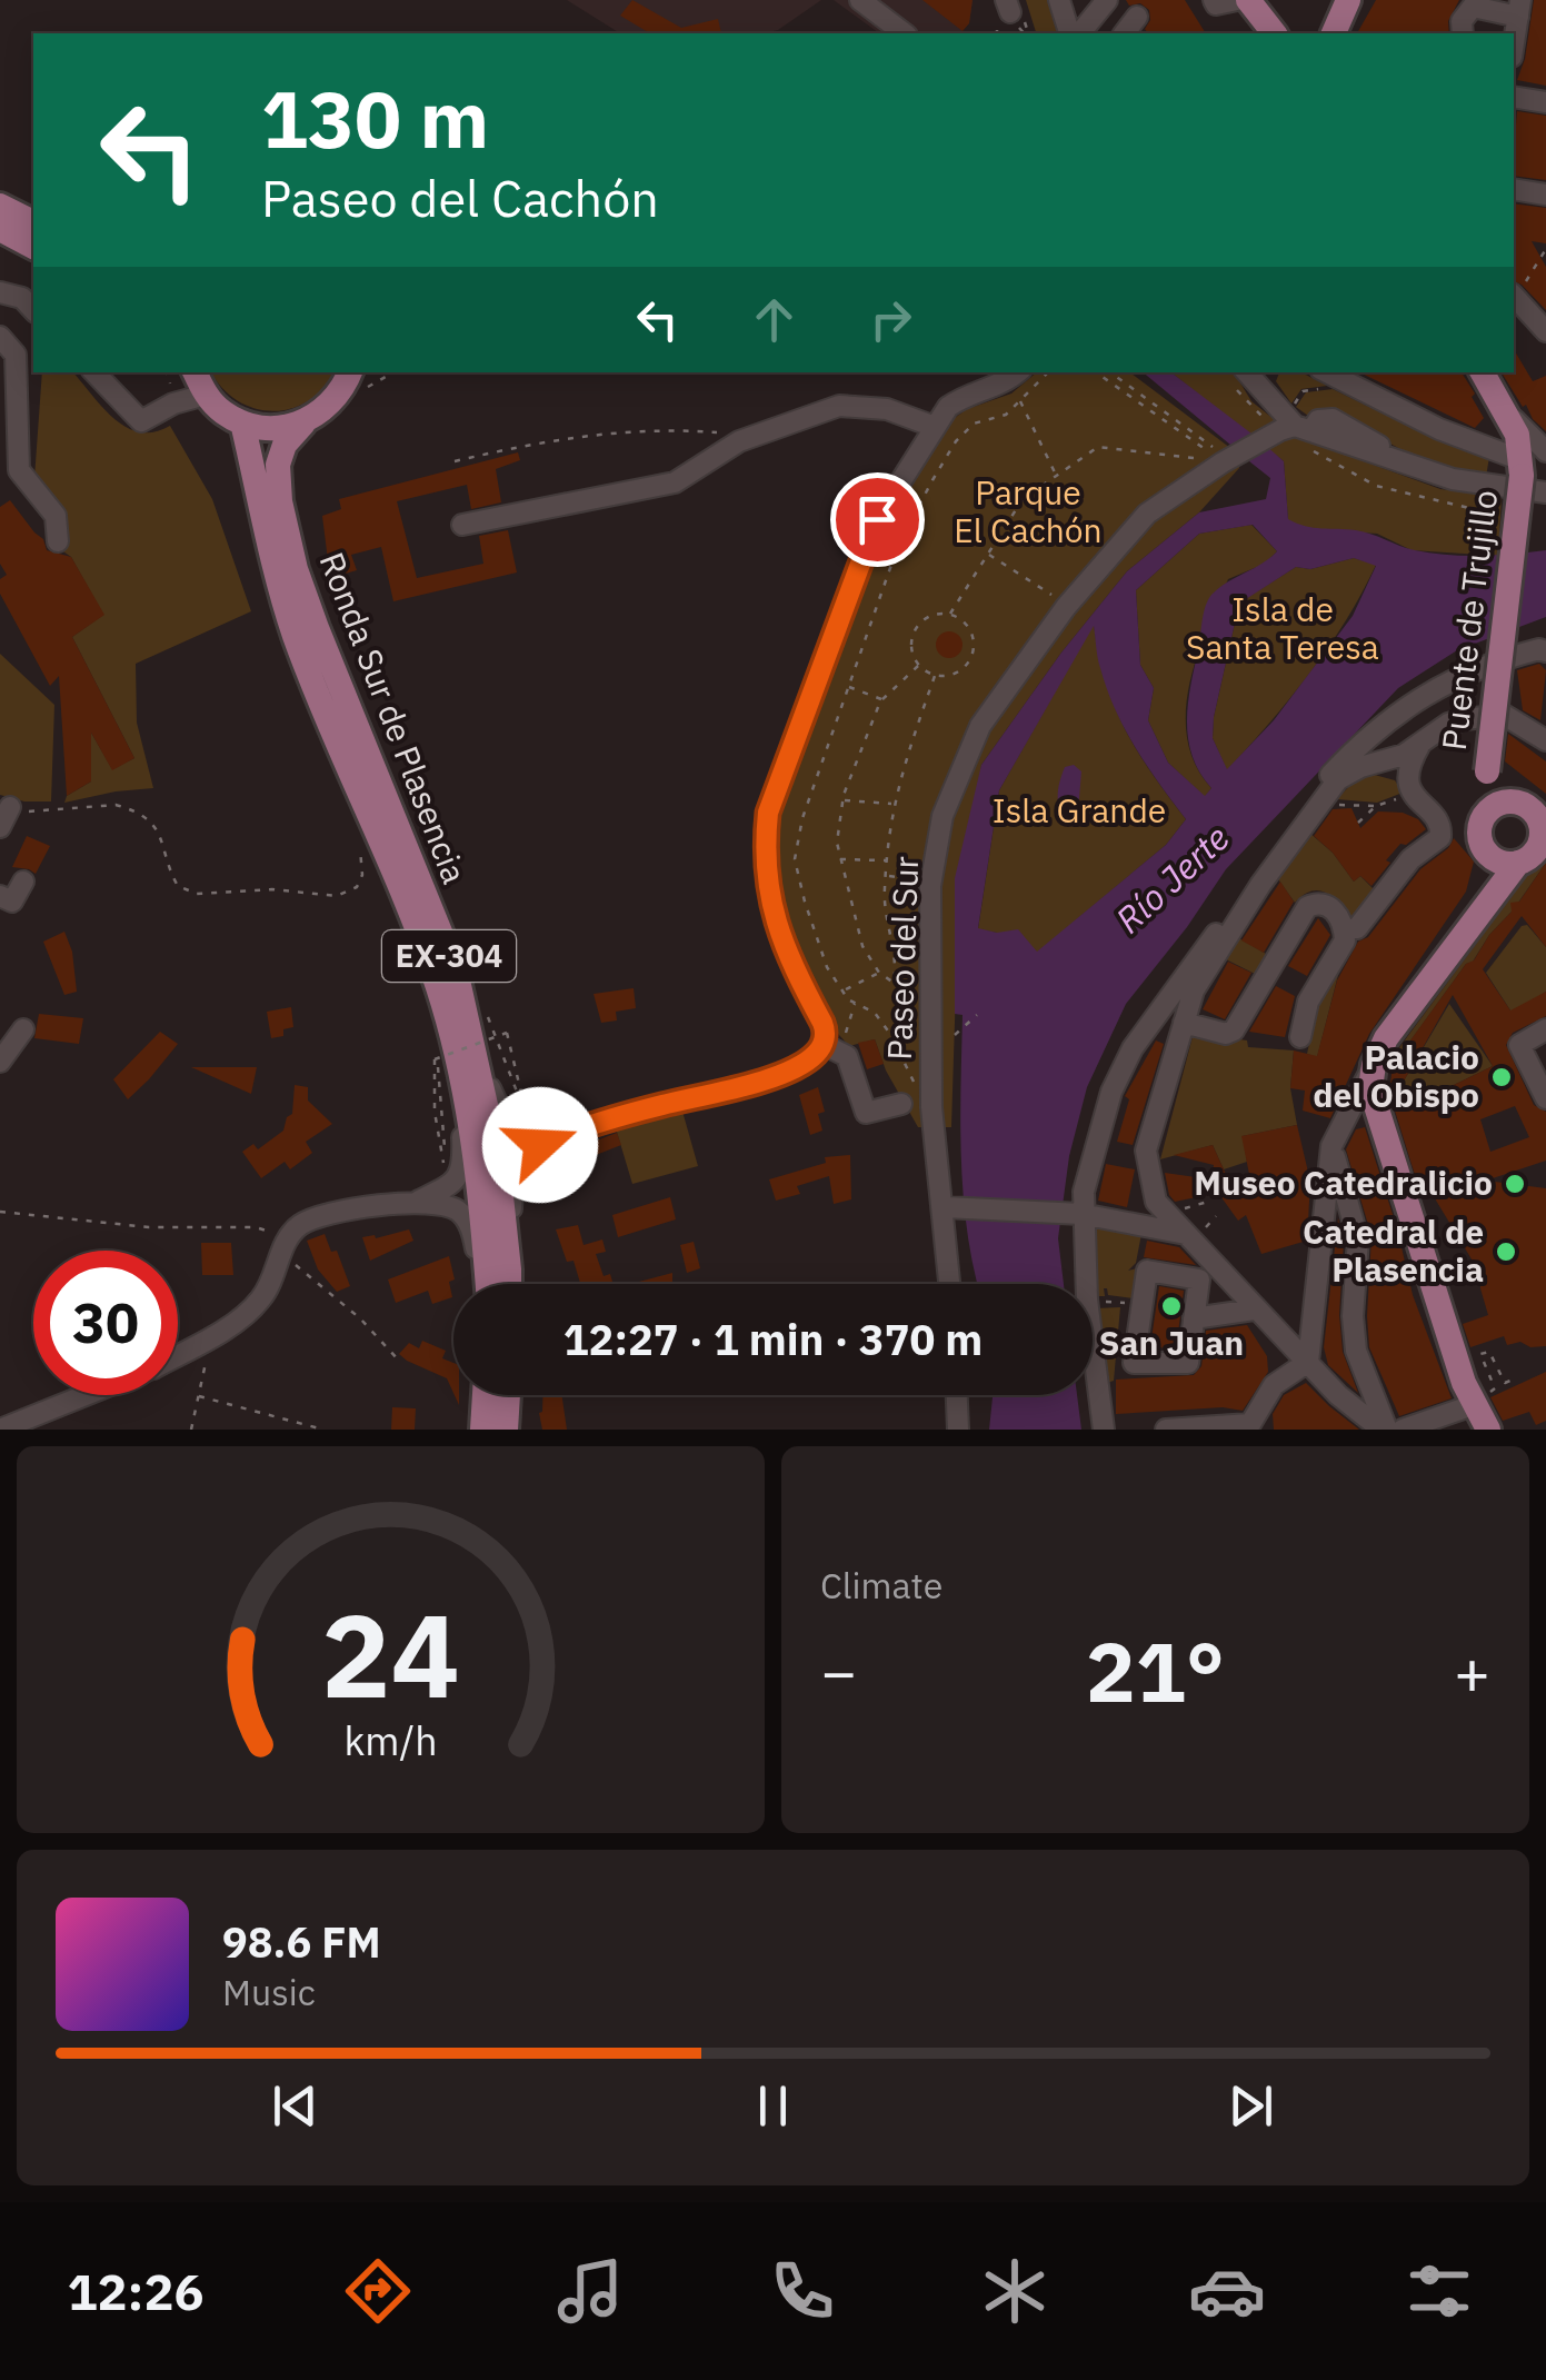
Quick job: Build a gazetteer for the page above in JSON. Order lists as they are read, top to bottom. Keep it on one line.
{"streets":{"main road":["Puente de Trujillo","Ronda Sur de Plasencia","EX-304"],"street":["Paseo del Sur"]},"water":["Río Jerte"],"parks":["Parque El Cachón","Isla de Santa Teresa","Isla Grande"],"places":["Palacio del Obispo","Museo Catedralicio","Catedral de Plasencia","San Juan"],"page":{"turn":["130 m","Paseo del Cachón"],"limit":"30","trip":"12:27 · 1 min · 370 m","tile":"Climate","heat":["−","21°","+"],"song":["98.6 FM","Music"],"tabs":"12:26","gauge":["24","km/h"]}}
